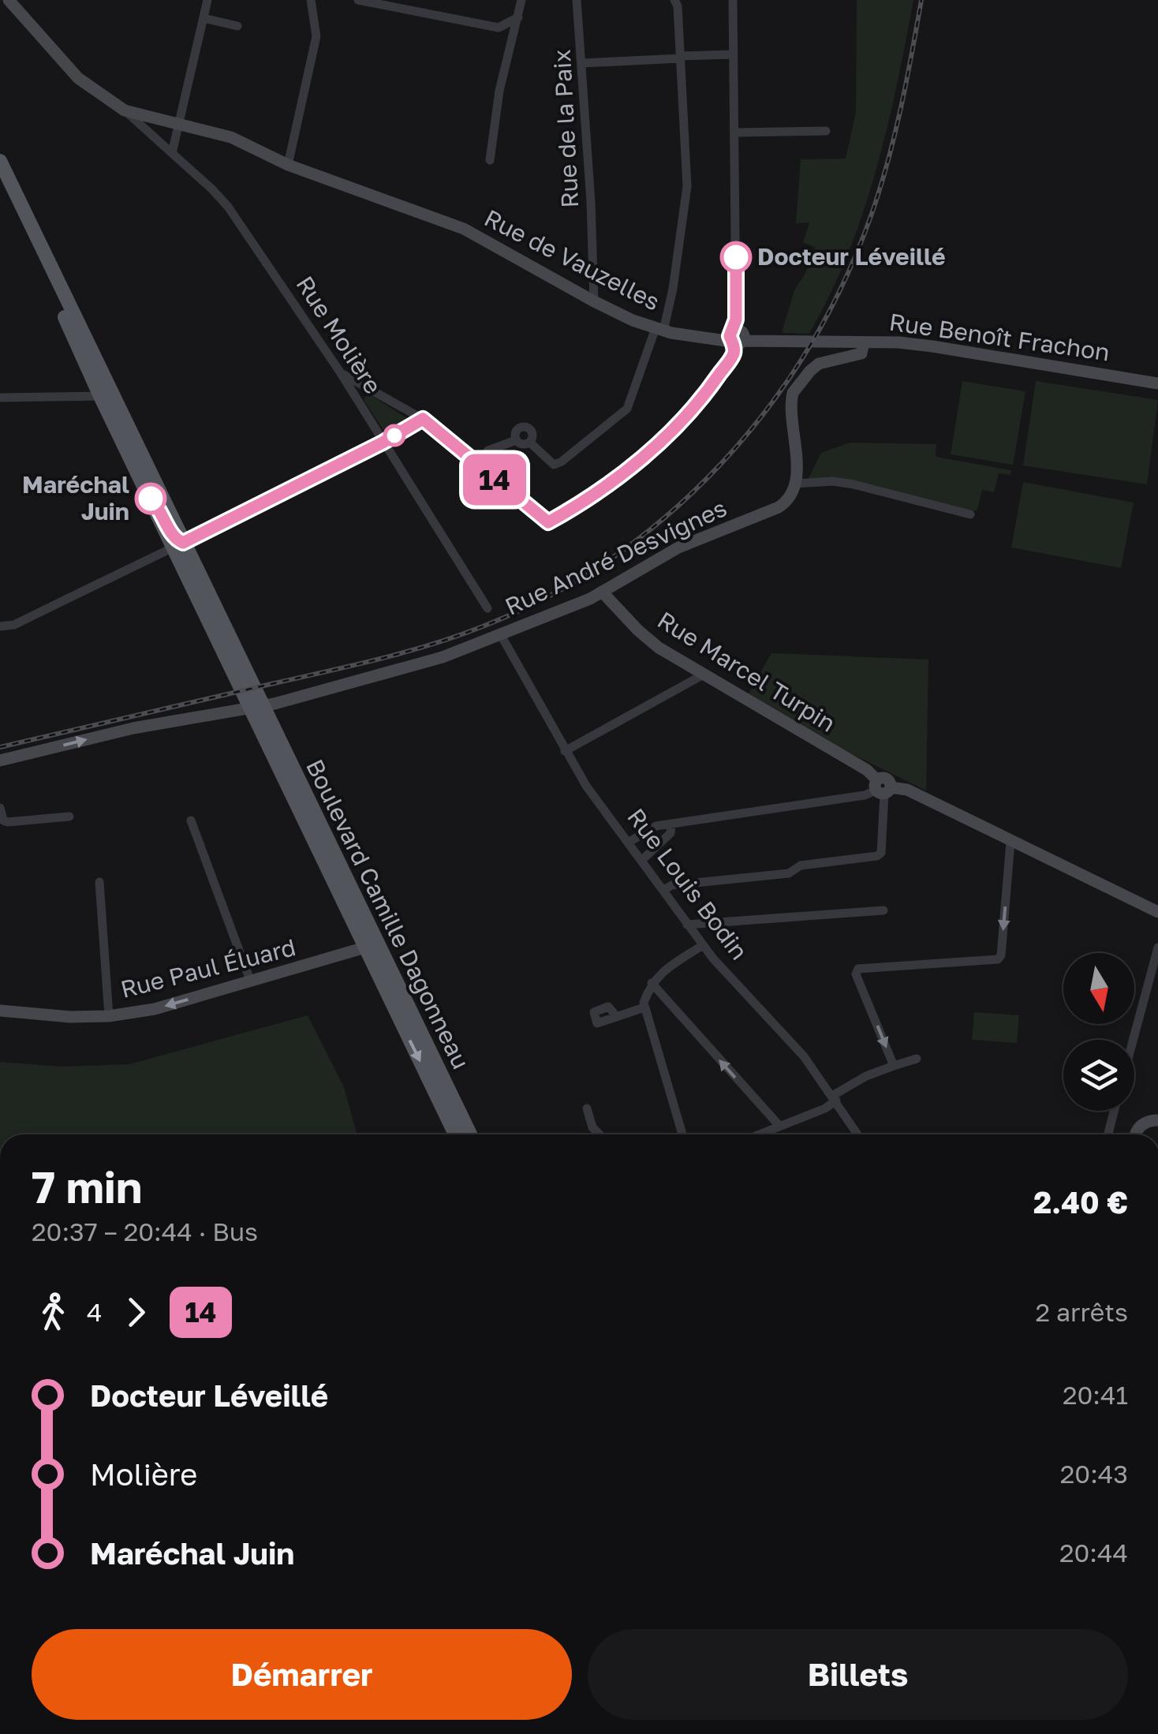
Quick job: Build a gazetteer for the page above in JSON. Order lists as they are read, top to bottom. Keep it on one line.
{"streets":{"main road":["Boulevard Camille Dagonneau"],"street":["Rue de la Paix","Rue de Vauzelles","Rue Molière","Rue Benoît Frachon","Rue André Desvignes","Rue Marcel Turpin","Rue Louis Bodin","Rue Paul Éluard"]},"crossings":[["Rue de la Paix","Rue de Vauzelles"],["Rue de Vauzelles","Rue Benoît Frachon"],["Rue André Desvignes","Rue Marcel Turpin"],["Rue André Desvignes","Rue Louis Bodin"],["Rue André Desvignes","Boulevard Camille Dagonneau"],["Boulevard Camille Dagonneau","Rue Paul Éluard"]],"one_way":["Rue Paul Éluard"],"places":["Docteur Léveillé","Maréchal Juin"],"lines":["bus line 14"],"north":"bottom","page":{"on_map":"14","heading":["7 min","20:37 – 20:44 · Bus","2.40 €"],"legs":["4","14","2 arrêts"],"list":[{"name":"Docteur Léveillé","value":"20:41"},{"name":"Molière","value":"20:43"},{"name":"Maréchal Juin","value":"20:44"}],"buttons":["Démarrer","Billets"]}}
